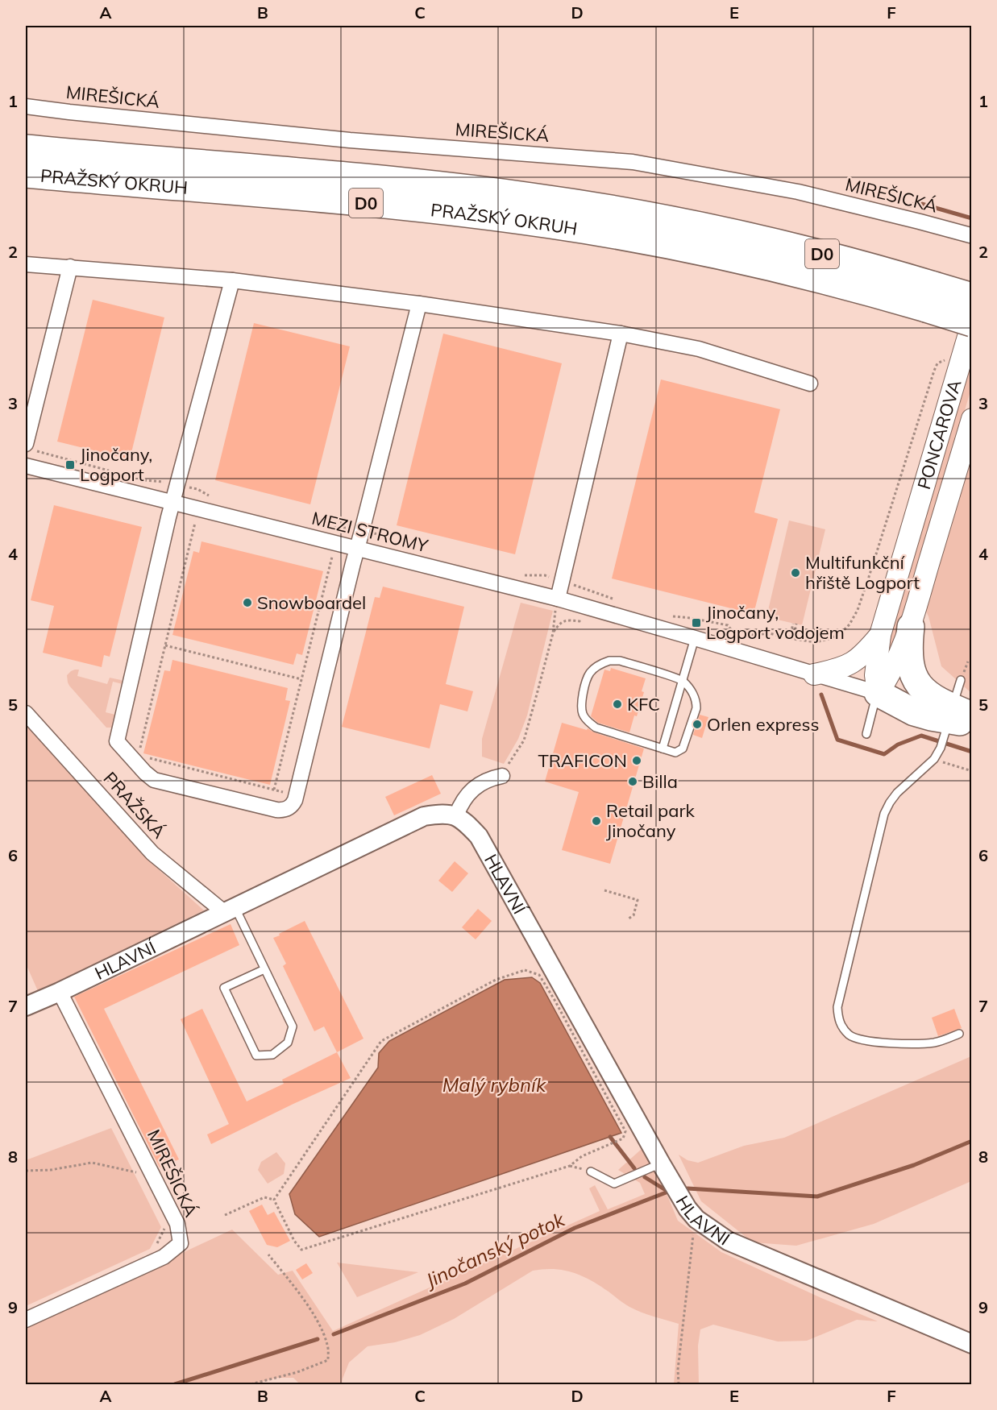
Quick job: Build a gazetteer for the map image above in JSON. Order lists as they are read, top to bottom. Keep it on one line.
{"streets":{"highway":["PRAŽSKÝ OKRUH","D0"],"main road":["PONCAROVA"],"street":["MIREŠICKÁ","MEZI STROMY","PRAŽSKÁ","HLAVNÍ"]},"crossings":[["MIREŠICKÁ","HLAVNÍ"],["PRAŽSKÝ OKRUH","PONCAROVA"],["PONCAROVA","MEZI STROMY"],["PRAŽSKÁ","HLAVNÍ"]],"water":["Malý rybník","Jinočanský potok"],"places":{"transit":["Jinočany, Logport","Jinočany, Logport vodojem"],"other":["Multifunkční hřiště Logport","Snowboardel","KFC","Orlen express","TRAFICON","Billa","Retail park Jinočany"]},"grid":{"columns":["A","B","C","D","E","F"],"rows":["1","2","3","4","5","6","7","8","9"]}}
